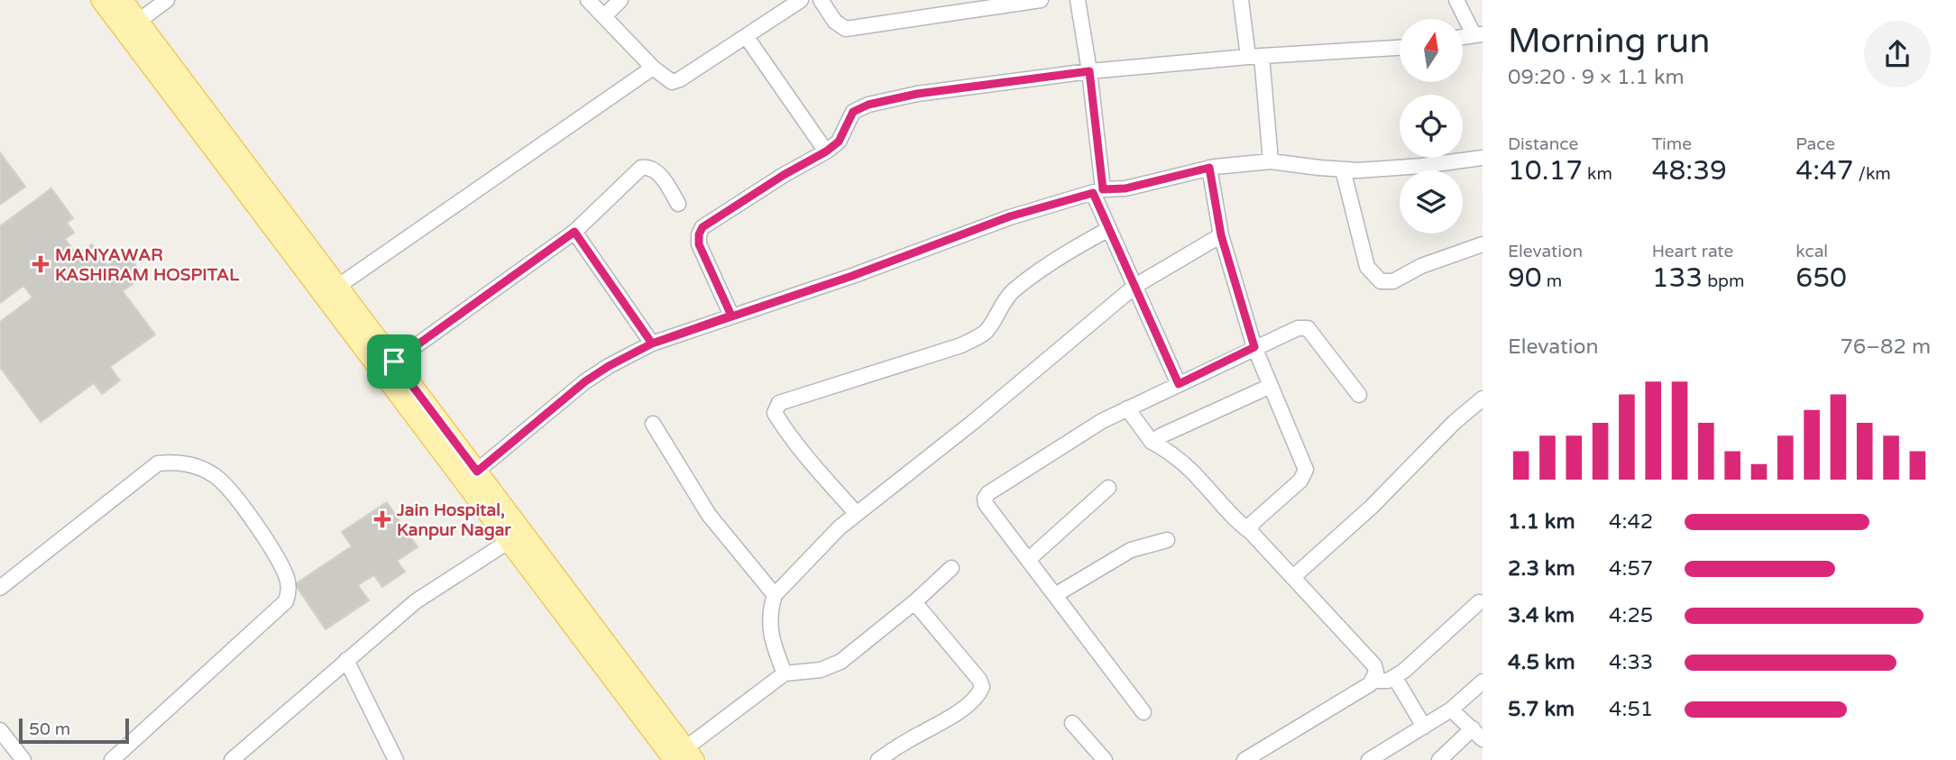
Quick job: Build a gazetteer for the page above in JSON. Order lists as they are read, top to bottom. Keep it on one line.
{"places":{"health":["MANYAWAR KASHIRAM HOSPITAL","Jain Hospital, Kanpur Nagar"]},"scale_bar":"50 m","north":"top","page":{"heading":["Morning run","09:20 · 9 × 1.1 km"],"stats":[["Distance","10.17 km"],["Time","48:39"],["Pace","4:47 /km"],["Elevation","90 m"],["Heart rate","133 bpm"],["kcal","650"]],"chart":["Elevation","76–82 m"],"list":[{"name":"1.1 km","note":"4:42"},{"name":"2.3 km","note":"4:57"},{"name":"3.4 km","note":"4:25"},{"name":"4.5 km","note":"4:33"},{"name":"5.7 km","note":"4:51"}],"scale":"50 m"}}
